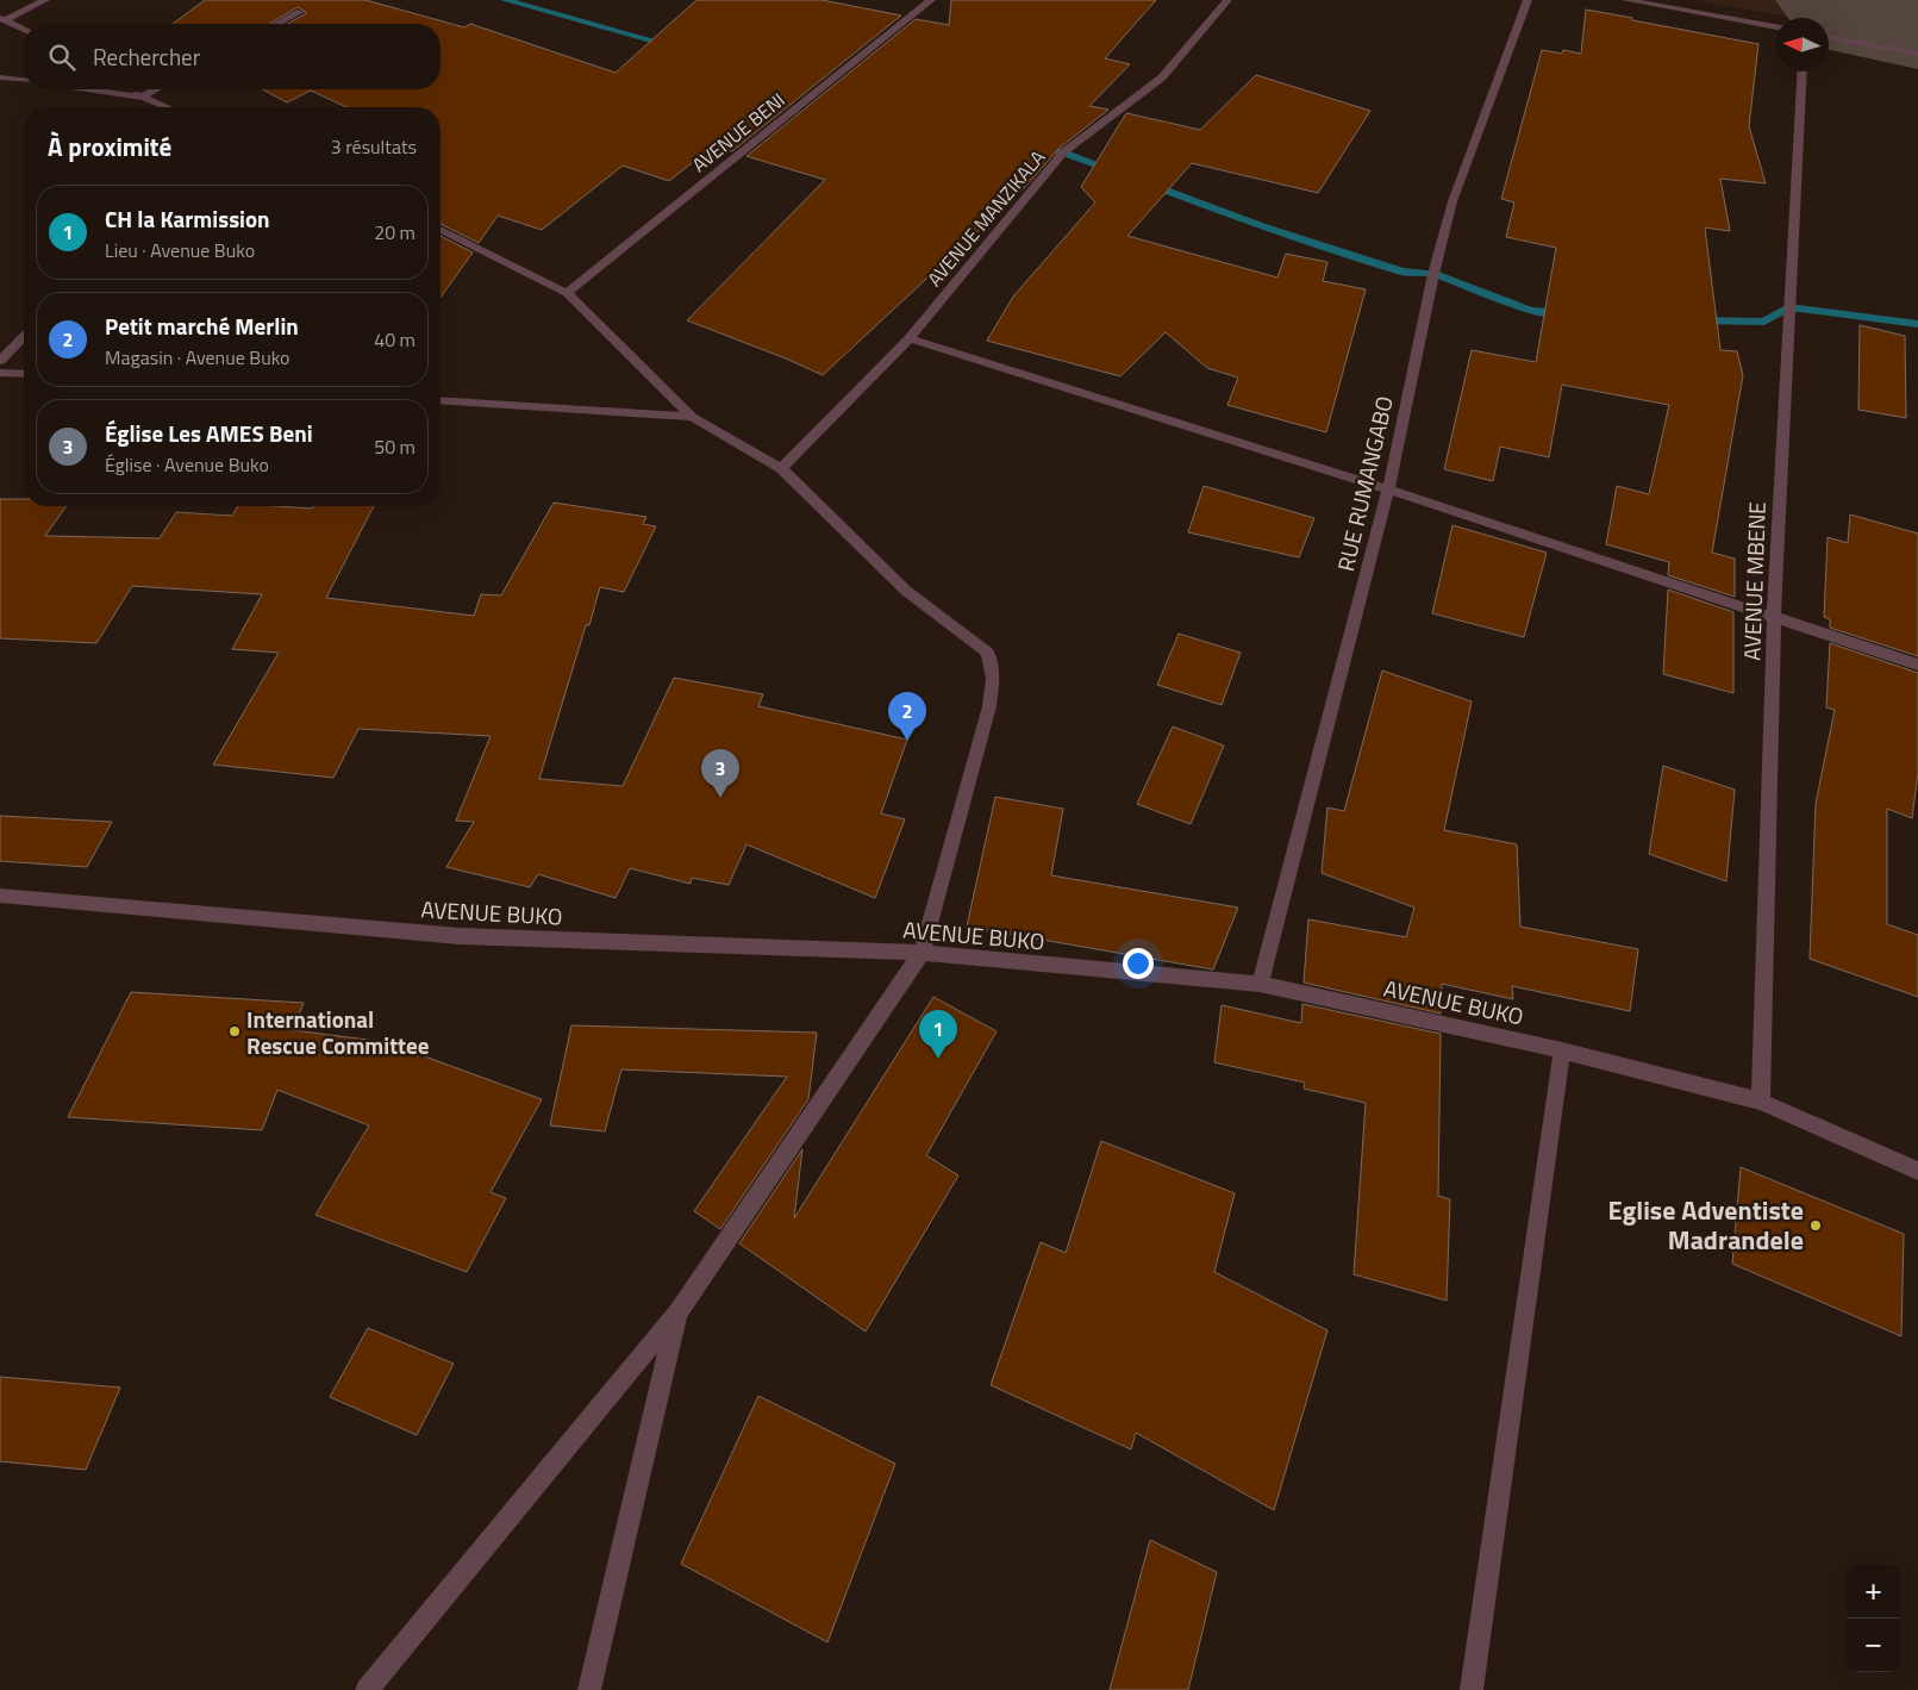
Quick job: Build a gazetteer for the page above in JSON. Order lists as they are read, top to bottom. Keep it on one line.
{"streets":{"street":["AVENUE BENI","AVENUE MANZIKALA","RUE RUMANGABO","AVENUE MBENE","AVENUE BUKO"]},"crossings":[["RUE RUMANGABO","AVENUE BUKO"],["AVENUE MBENE","AVENUE BUKO"]],"places":["International Rescue Committee","Eglise Adventiste Madrandele"],"north":"left","page":{"search":"Rechercher","heading":["À proximité","3 résultats"],"list":[{"mark":"1","name":"CH la Karmission","note":"Lieu · Avenue Buko","value":"20 m"},{"mark":"2","name":"Petit marché Merlin","note":"Magasin · Avenue Buko","value":"40 m"},{"mark":"3","name":"Église Les AMES Beni","note":"Église · Avenue Buko","value":"50 m"}],"pins":["2","3","1"],"map_buttons":["+","−"]}}
